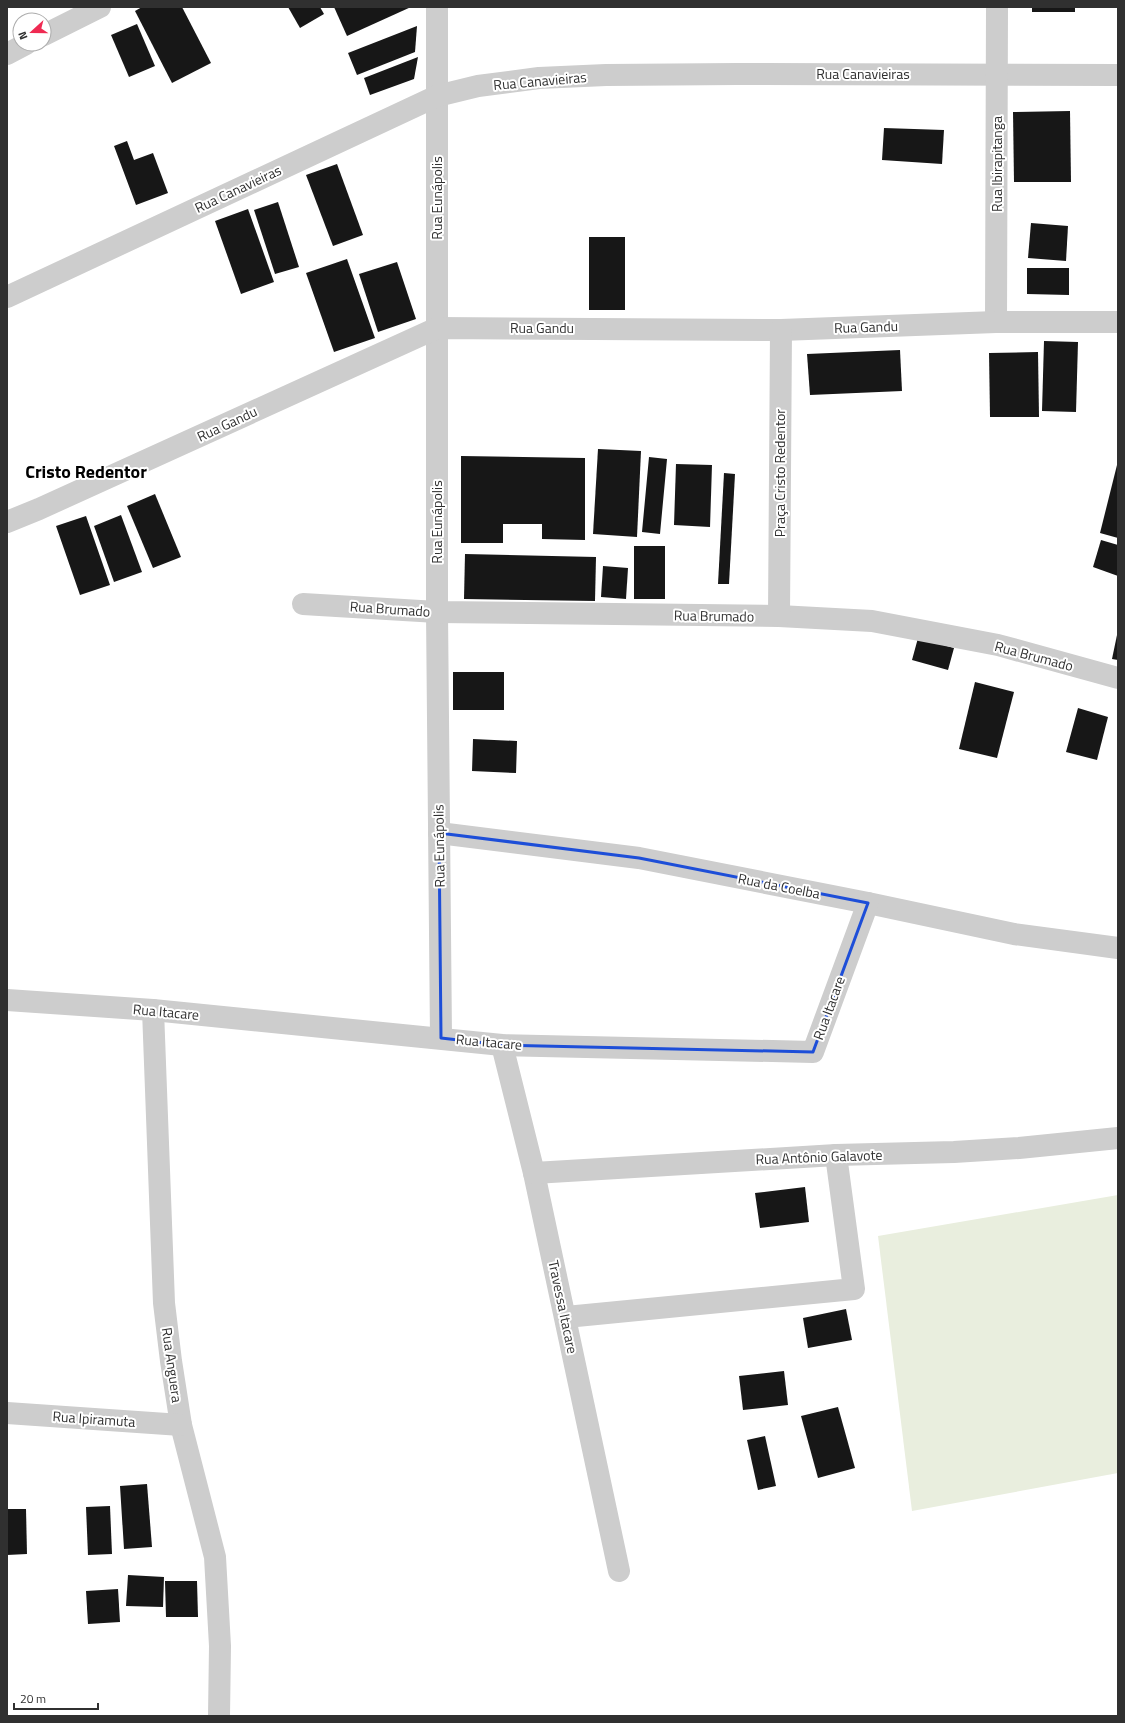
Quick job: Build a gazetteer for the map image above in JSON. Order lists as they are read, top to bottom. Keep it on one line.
{"streets":{"street":["Rua Canavieiras","Rua Ibirapitanga","Rua Eunápolis","Rua Gandu","Praça Cristo Redentor","Rua Brumado","Rua da Coelba","Rua Itacare","Rua Antônio Galavote","Travessa Itacare","Rua Anguera","Rua Ipiramuta"]},"crossings":[["Rua Canavieiras","Rua Ibirapitanga"],["Rua Canavieiras","Rua Eunápolis"],["Rua Ibirapitanga","Rua Gandu"],["Rua Eunápolis","Rua Gandu"],["Rua Eunápolis","Rua Brumado"],["Rua Eunápolis","Rua da Coelba"],["Rua Eunápolis","Rua Itacare"],["Rua Gandu","Praça Cristo Redentor"],["Praça Cristo Redentor","Rua Brumado"],["Rua da Coelba","Rua Itacare"],["Rua Itacare","Travessa Itacare"],["Rua Itacare","Rua Anguera"],["Rua Antônio Galavote","Travessa Itacare"],["Rua Anguera","Rua Ipiramuta"]],"districts":["Cristo Redentor"],"scale_bar":"20 m","north":"left"}
